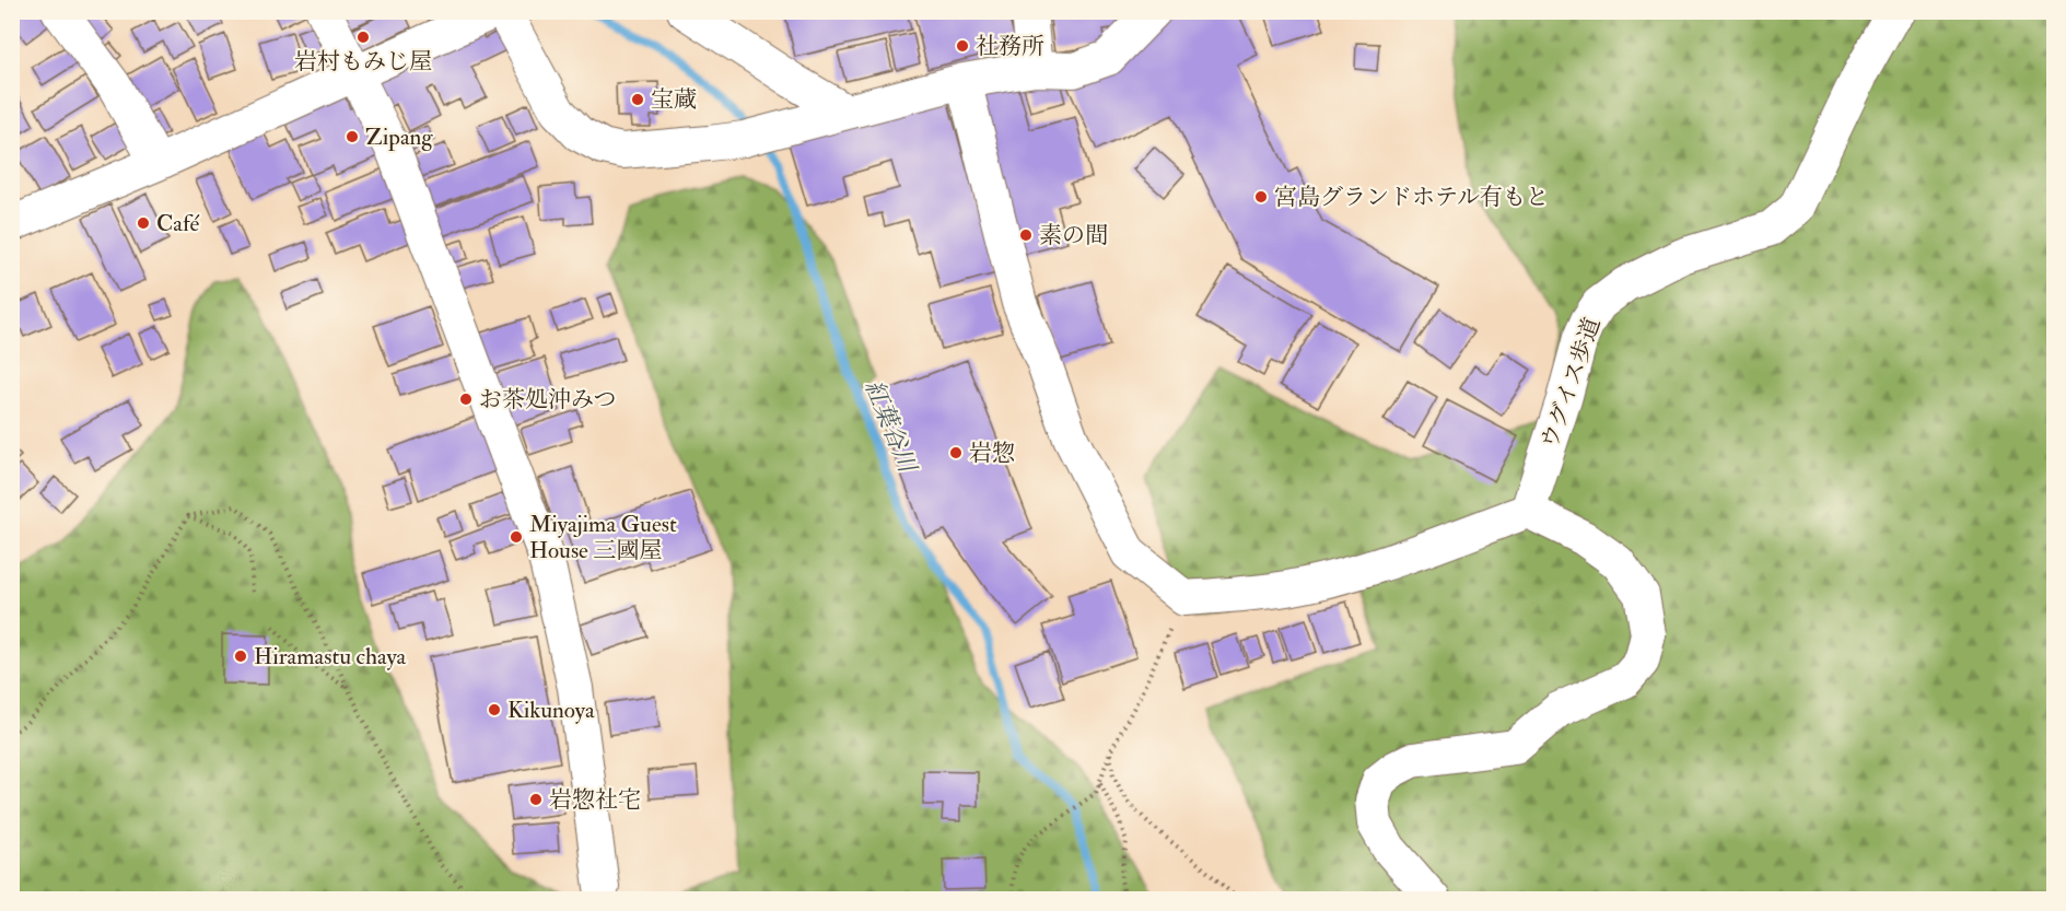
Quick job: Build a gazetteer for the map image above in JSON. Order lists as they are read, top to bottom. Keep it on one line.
{"streets":{"street":["ウグイス歩道"]},"water":["紅葉谷川"],"places":["岩村もみじ屋","社務所","宝蔵","Zipang","宮島グランドホテル有もと","Café","素の間","お茶処沖みつ","岩惣","Miyajima Guest House 三國屋","Hiramastu chaya","Kikunoya","岩惣社宅"]}
